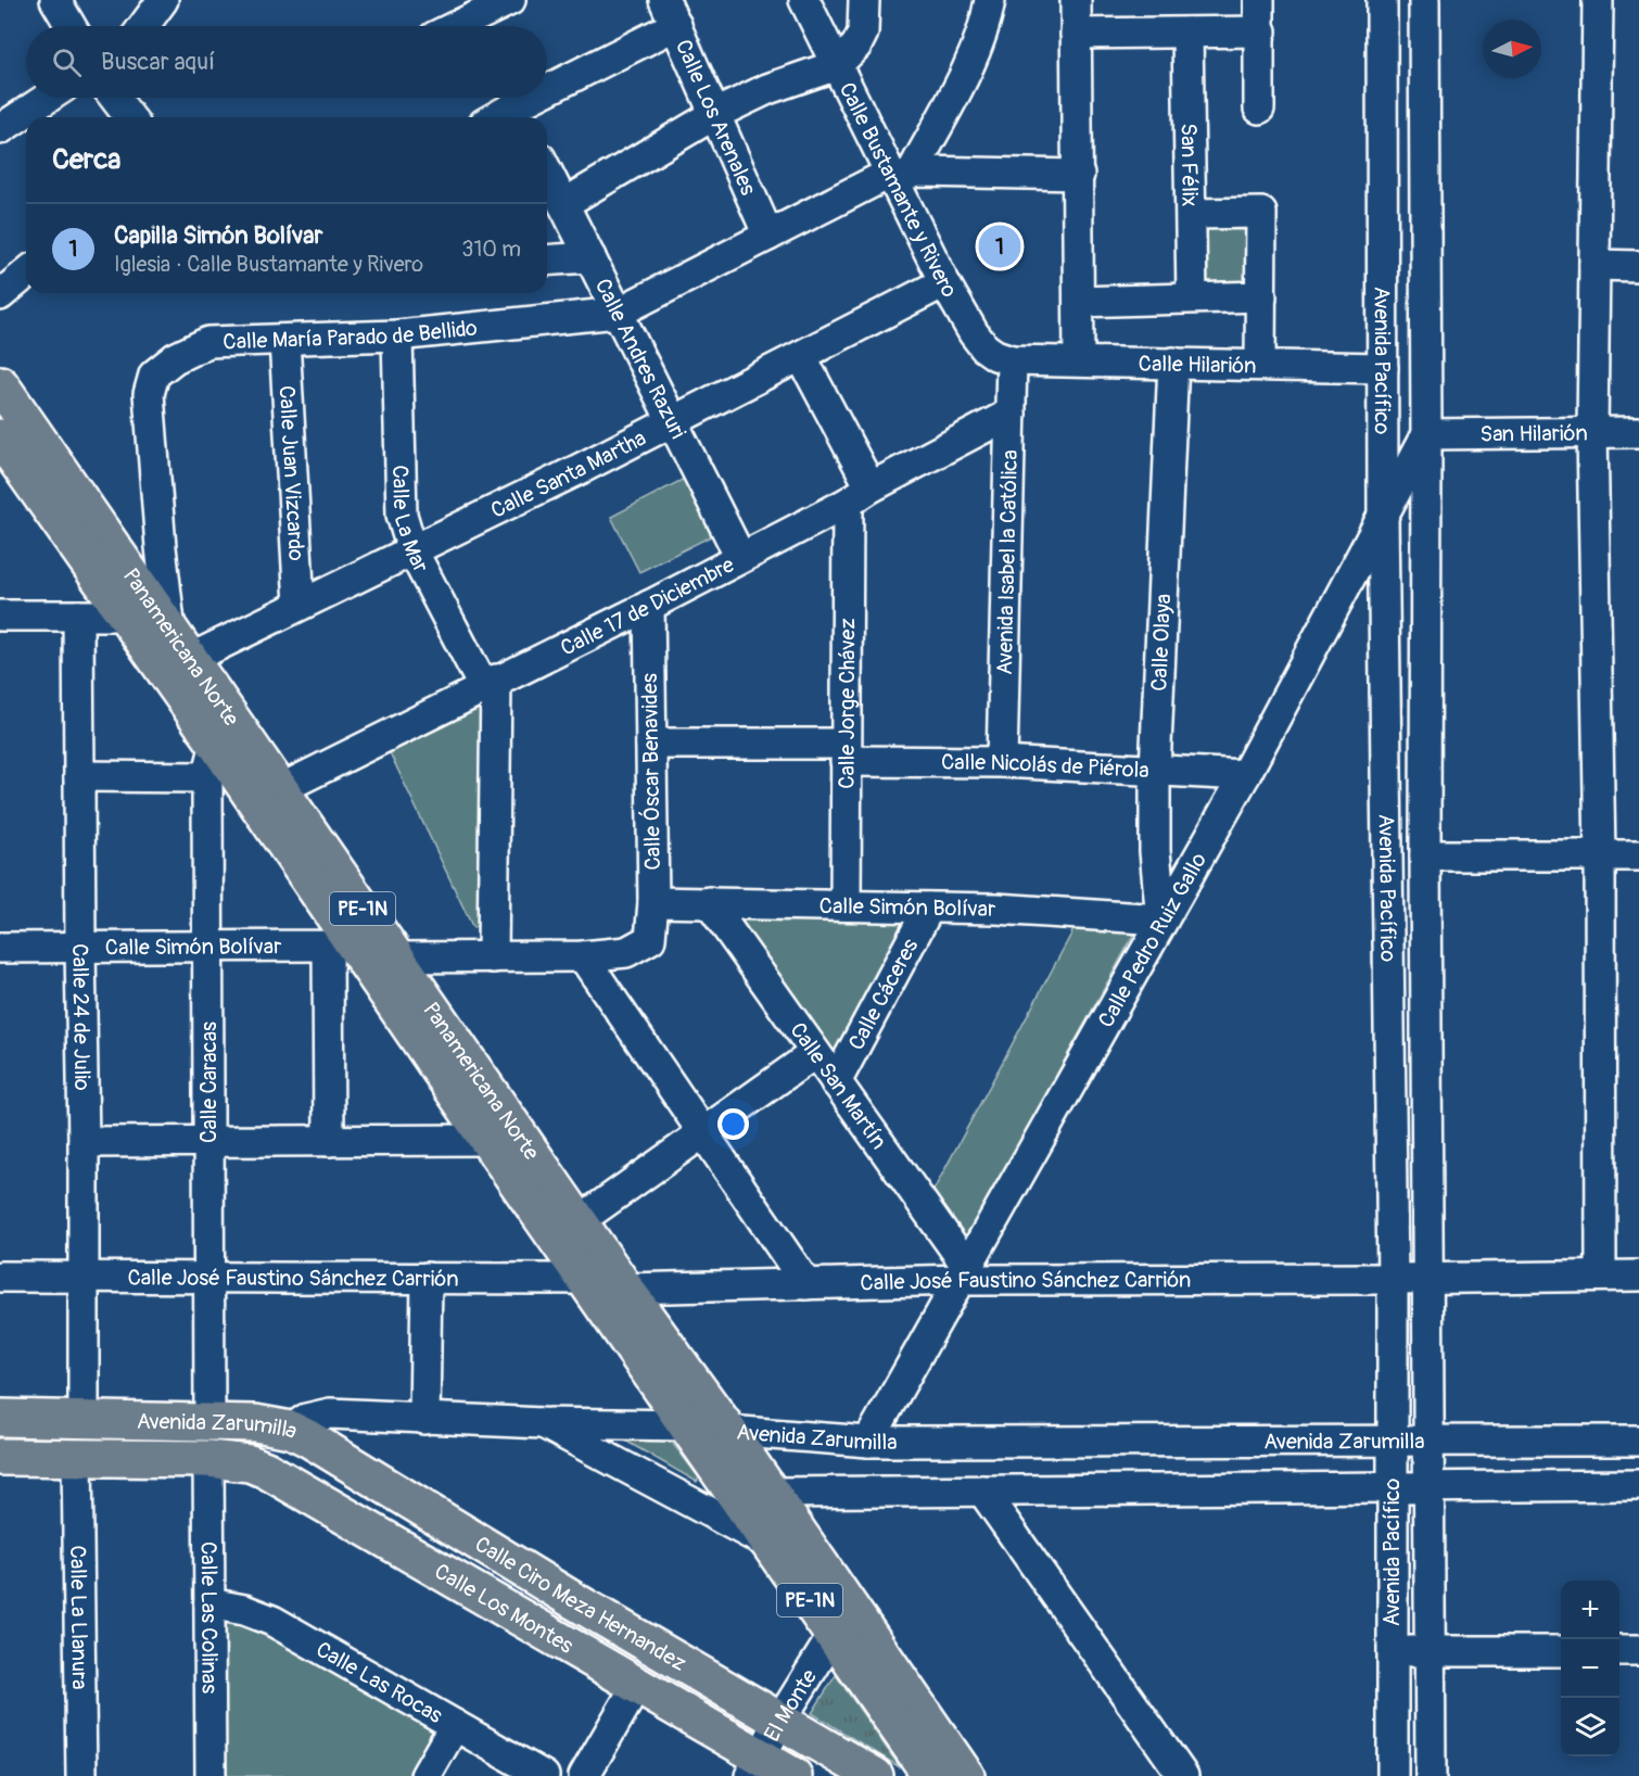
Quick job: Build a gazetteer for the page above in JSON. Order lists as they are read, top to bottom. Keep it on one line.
{"streets":{"main road":["Panamericana Norte","PE-1N","Avenida Zarumilla","Calle Ciro Meza Hernandez","Calle Los Montes"],"street":["Calle Los Arenales","San Félix","Calle Bustamante y Rivero","Calle María Parado de Bellido","Calle Andres Razuri","Avenida Pacífico","Calle Hilarión","San Hilarión","Calle Juan Vizcardo","Calle Santa Martha","Calle La Mar","Avenida Isabel la Católica","Calle 17 de Diciembre","Calle Olaya","Calle Jorge Chávez","Calle Nicolás de Piérola","Calle Óscar Benavides","Calle Simón Bolívar","Calle Pedro Ruiz Gallo","Calle Cáceres","Calle 24 de Julio","Calle Caracas","Calle San Martín","Calle José Faustino Sánchez Carrión","Calle La Llanura","Calle Las Colinas","Calle Las Rocas","El Monte"]},"crossings":[["Calle Bustamante y Rivero","Calle Hilarión"],["Calle Bustamante y Rivero","Calle Santa Martha"],["Calle Bustamante y Rivero","Avenida Isabel la Católica"],["Calle María Parado de Bellido","Calle Andres Razuri"],["Calle María Parado de Bellido","Calle Juan Vizcardo"],["Calle María Parado de Bellido","Calle Santa Martha"],["Calle María Parado de Bellido","Calle La Mar"],["Calle María Parado de Bellido","Panamericana Norte"],["Calle Andres Razuri","Calle Santa Martha"],["Calle Andres Razuri","Calle 17 de Diciembre"],["Avenida Pacífico","Calle Hilarión"],["Avenida Pacífico","San Hilarión"],["Avenida Pacífico","Calle Pedro Ruiz Gallo"],["Avenida Pacífico","Calle José Faustino Sánchez Carrión"],["Avenida Pacífico","Avenida Zarumilla"],["Calle Hilarión","Avenida Isabel la Católica"],["Calle Hilarión","Calle Olaya"],["San Hilarión","Calle Pedro Ruiz Gallo"],["Calle Juan Vizcardo","Calle Santa Martha"],["Calle Santa Martha","Calle La Mar"],["Calle Santa Martha","Panamericana Norte"],["Calle La Mar","Calle 17 de Diciembre"],["Avenida Isabel la Católica","Calle 17 de Diciembre"],["Avenida Isabel la Católica","Calle Nicolás de Piérola"],["Calle 17 de Diciembre","Panamericana Norte"],["Calle 17 de Diciembre","Calle Jorge Chávez"],["Calle 17 de Diciembre","Calle Óscar Benavides"],["Calle Olaya","Calle Nicolás de Piérola"],["Calle Olaya","Calle Simón Bolívar"],["Calle Olaya","Calle Pedro Ruiz Gallo"],["Panamericana Norte","Calle Simón Bolívar"],["Panamericana Norte","Calle Caracas"],["Panamericana Norte","Calle José Faustino Sánchez Carrión"],["Panamericana Norte","Avenida Zarumilla"],["Panamericana Norte","El Monte"],["Calle Jorge Chávez","Calle Nicolás de Piérola"],["Calle Jorge Chávez","Calle Simón Bolívar"],["Calle Nicolás de Piérola","Calle Óscar Benavides"],["Calle Nicolás de Piérola","Calle Pedro Ruiz Gallo"],["Calle Óscar Benavides","Calle Simón Bolívar"],["Calle Simón Bolívar","Calle Pedro Ruiz Gallo"],["Calle Simón Bolívar","Calle Cáceres"],["Calle Simón Bolívar","Calle 24 de Julio"],["Calle Simón Bolívar","Calle Caracas"],["Calle Simón Bolívar","Calle San Martín"],["Calle Pedro Ruiz Gallo","Calle San Martín"],["Calle Pedro Ruiz Gallo","Calle José Faustino Sánchez Carrión"],["Calle Pedro Ruiz Gallo","Avenida Zarumilla"],["Calle Cáceres","Calle San Martín"],["Calle 24 de Julio","Calle José Faustino Sánchez Carrión"],["Calle 24 de Julio","Avenida Zarumilla"],["Calle Caracas","Calle José Faustino Sánchez Carrión"],["Calle Caracas","Avenida Zarumilla"],["Calle San Martín","Calle José Faustino Sánchez Carrión"],["Avenida Zarumilla","Calle Ciro Meza Hernandez"],["Avenida Zarumilla","Calle Los Montes"],["Avenida Zarumilla","Calle La Llanura"],["Avenida Zarumilla","Calle Las Colinas"],["Calle Ciro Meza Hernandez","El Monte"],["Calle Los Montes","Calle Las Colinas"],["Calle Los Montes","El Monte"],["Calle Las Colinas","Calle Las Rocas"]],"north":"right","page":{"search":"Buscar aquí","heading":"Cerca","list":[{"mark":"1","name":"Capilla Simón Bolívar","note":"Iglesia · Calle Bustamante y Rivero","value":"310 m"}],"pins":"1","map_buttons":["+","−"]}}
